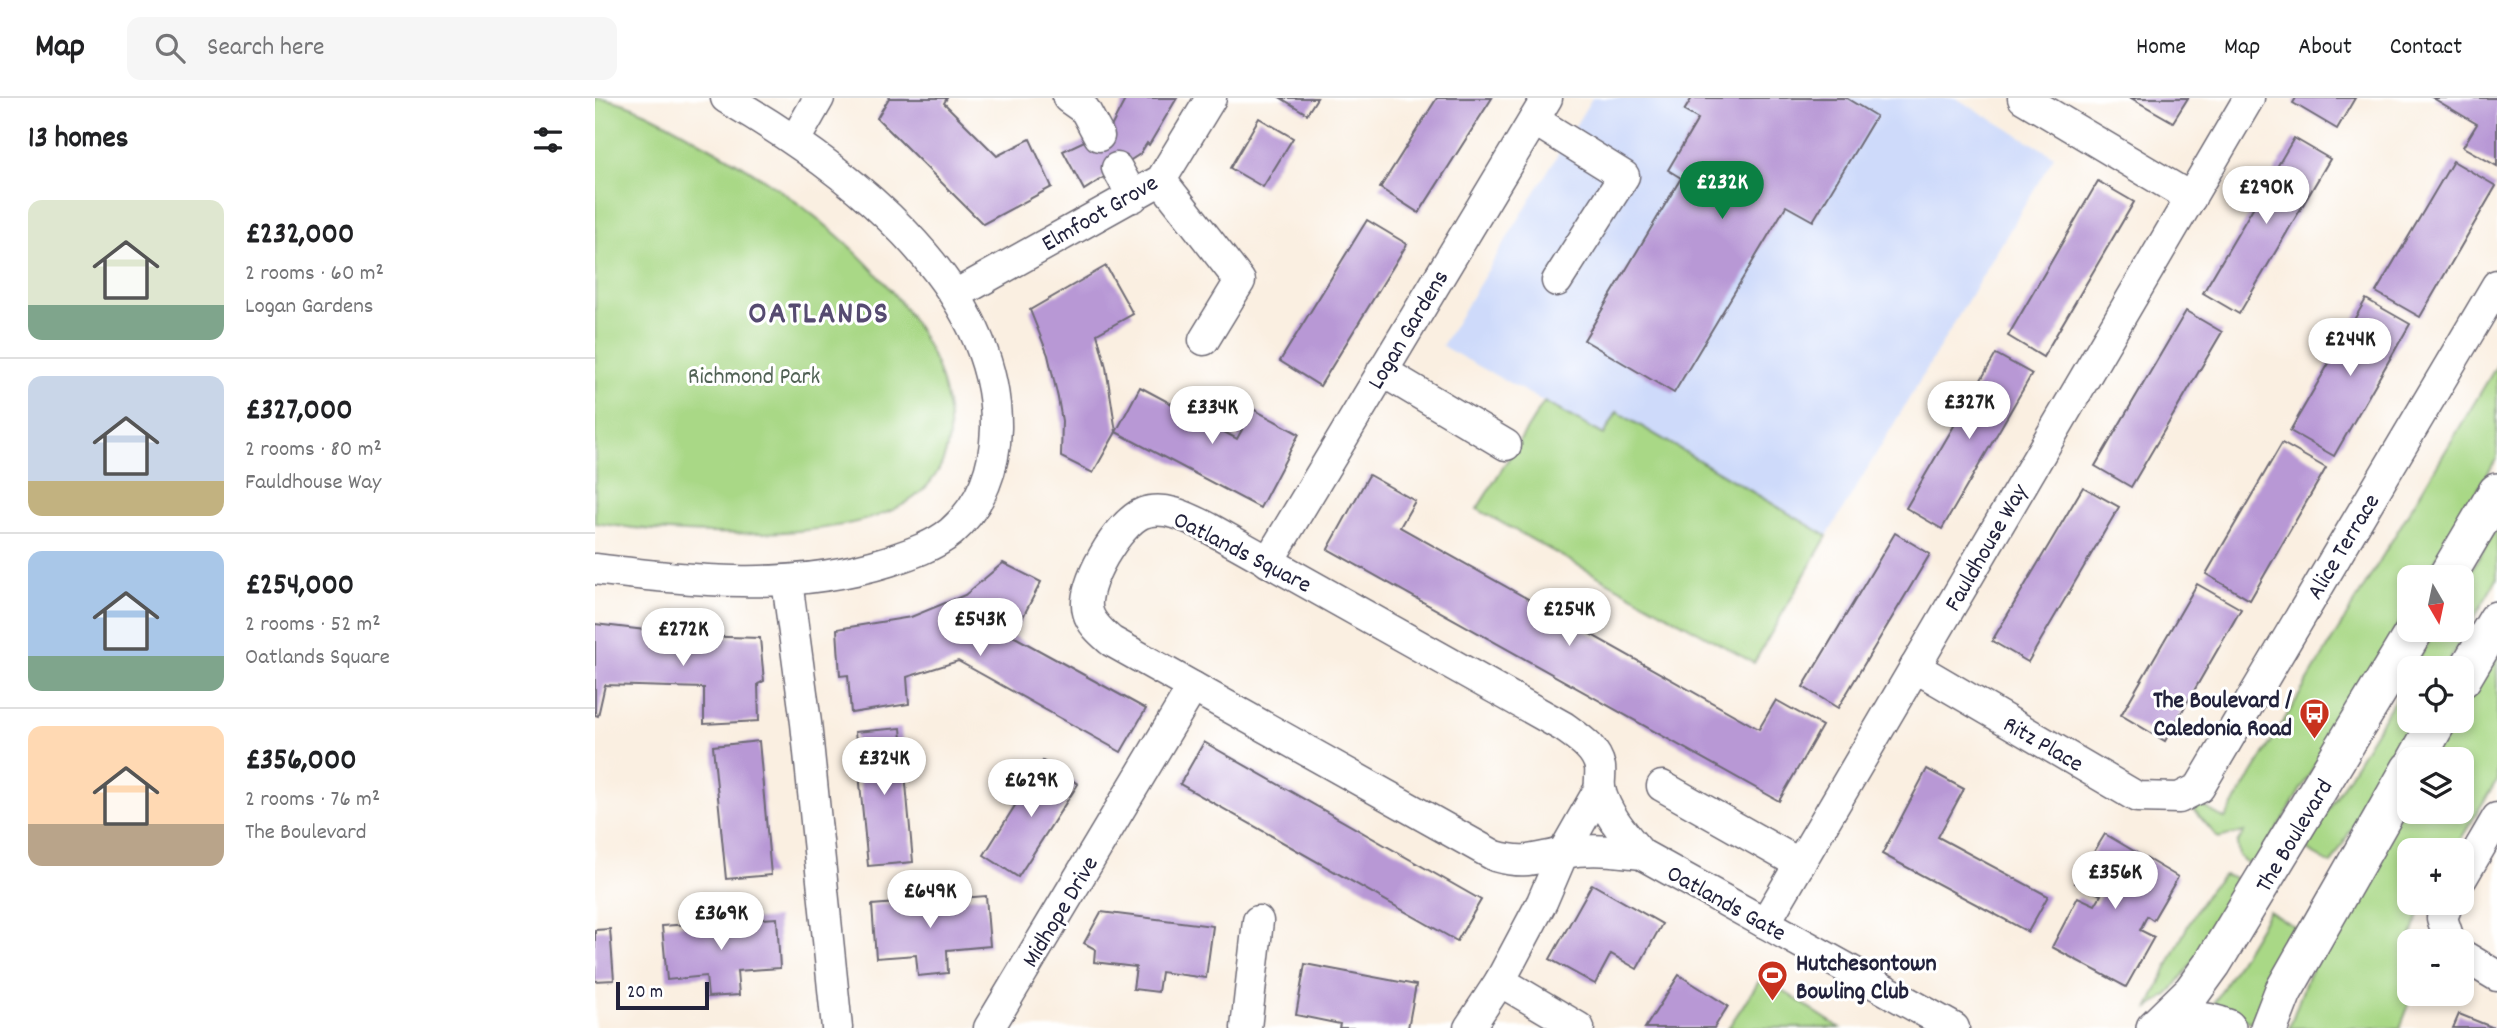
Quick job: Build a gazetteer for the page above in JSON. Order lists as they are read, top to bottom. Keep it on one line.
{"streets":{"main road":["The Boulevard"],"street":["Elmfoot Grove","Logan Gardens","Alice Terrace","Fauldhouse Way","Oatlands Square","Ritz Place","Oatlands Gate","Midhope Drive"]},"crossings":[["Logan Gardens","Oatlands Square"],["Alice Terrace","Ritz Place"],["Fauldhouse Way","Ritz Place"],["Fauldhouse Way","Oatlands Gate"],["Oatlands Square","Oatlands Gate"],["Oatlands Square","Midhope Drive"]],"districts":["OATLANDS"],"parks":["Richmond Park"],"places":{"bus stop":["The Boulevard / Caledonia Road"],"sports":["Hutchesontown Bowling Club"]},"scale_bar":"20 m","north":"bottom","page":{"header":"Map","search":"Search here","nav":["Home","Map","About","Contact"],"heading":"13 homes","price":["£232K","£290K","£244K","£327K","£334K","£254K","£543K","£272K","£324K","£629K","£356K","£649K","£369K"],"list":[{"name":"£232,000","note":"2 rooms · 60 m² · Logan Gardens"},{"name":"£327,000","note":"2 rooms · 80 m² · Fauldhouse Way"},{"name":"£254,000","note":"2 rooms · 52 m² · Oatlands Square"},{"name":"£356,000","note":"2 rooms · 76 m² · The Boulevard"}],"map_buttons":["+","−"],"scale":"20 m"}}
